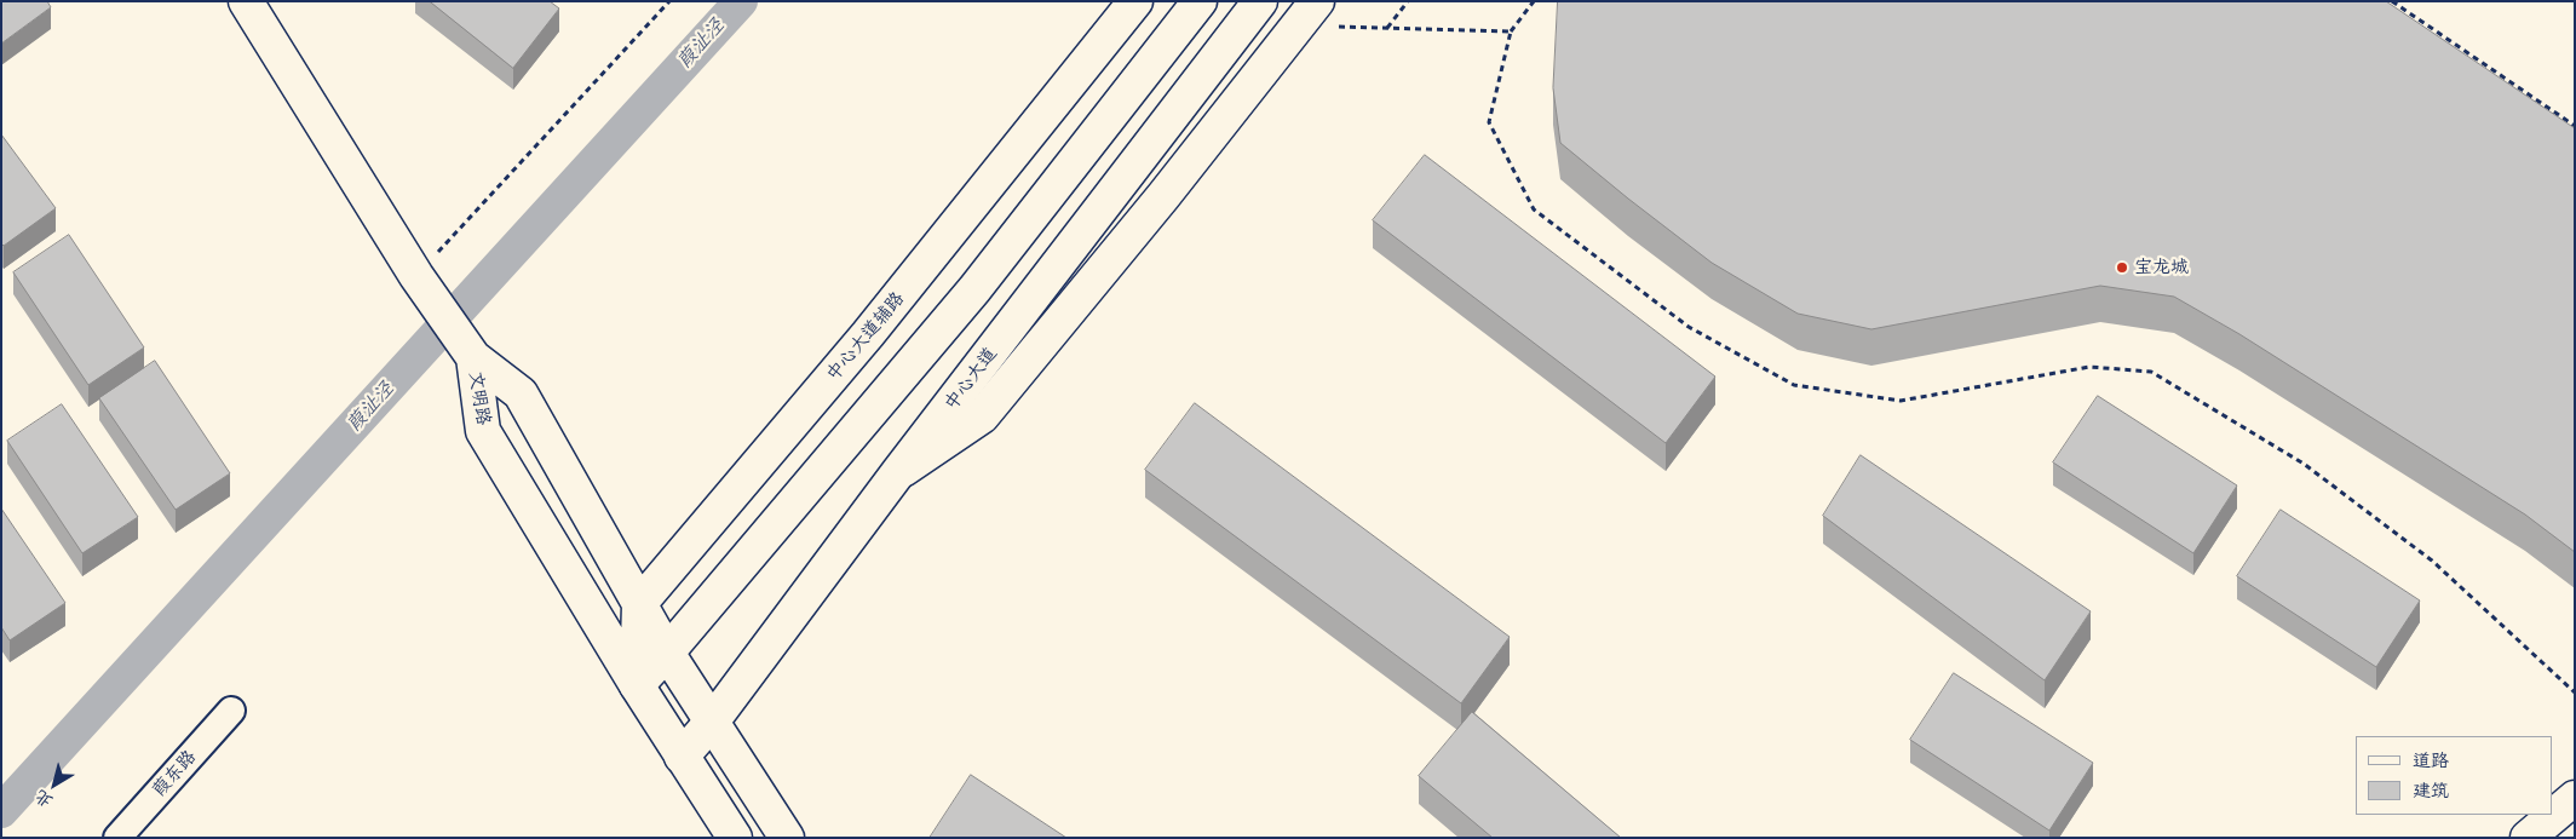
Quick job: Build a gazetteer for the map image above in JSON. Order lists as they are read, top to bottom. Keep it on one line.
{"streets":{"main road":["中心大道辅路","中心大道","文明路"],"street":["葭东路"]},"crossings":[["中心大道辅路","文明路"],["中心大道","文明路"]],"water":["葭沚泾"],"places":["宝龙城"],"legend":["道路","建筑"],"north":"bottom left"}
